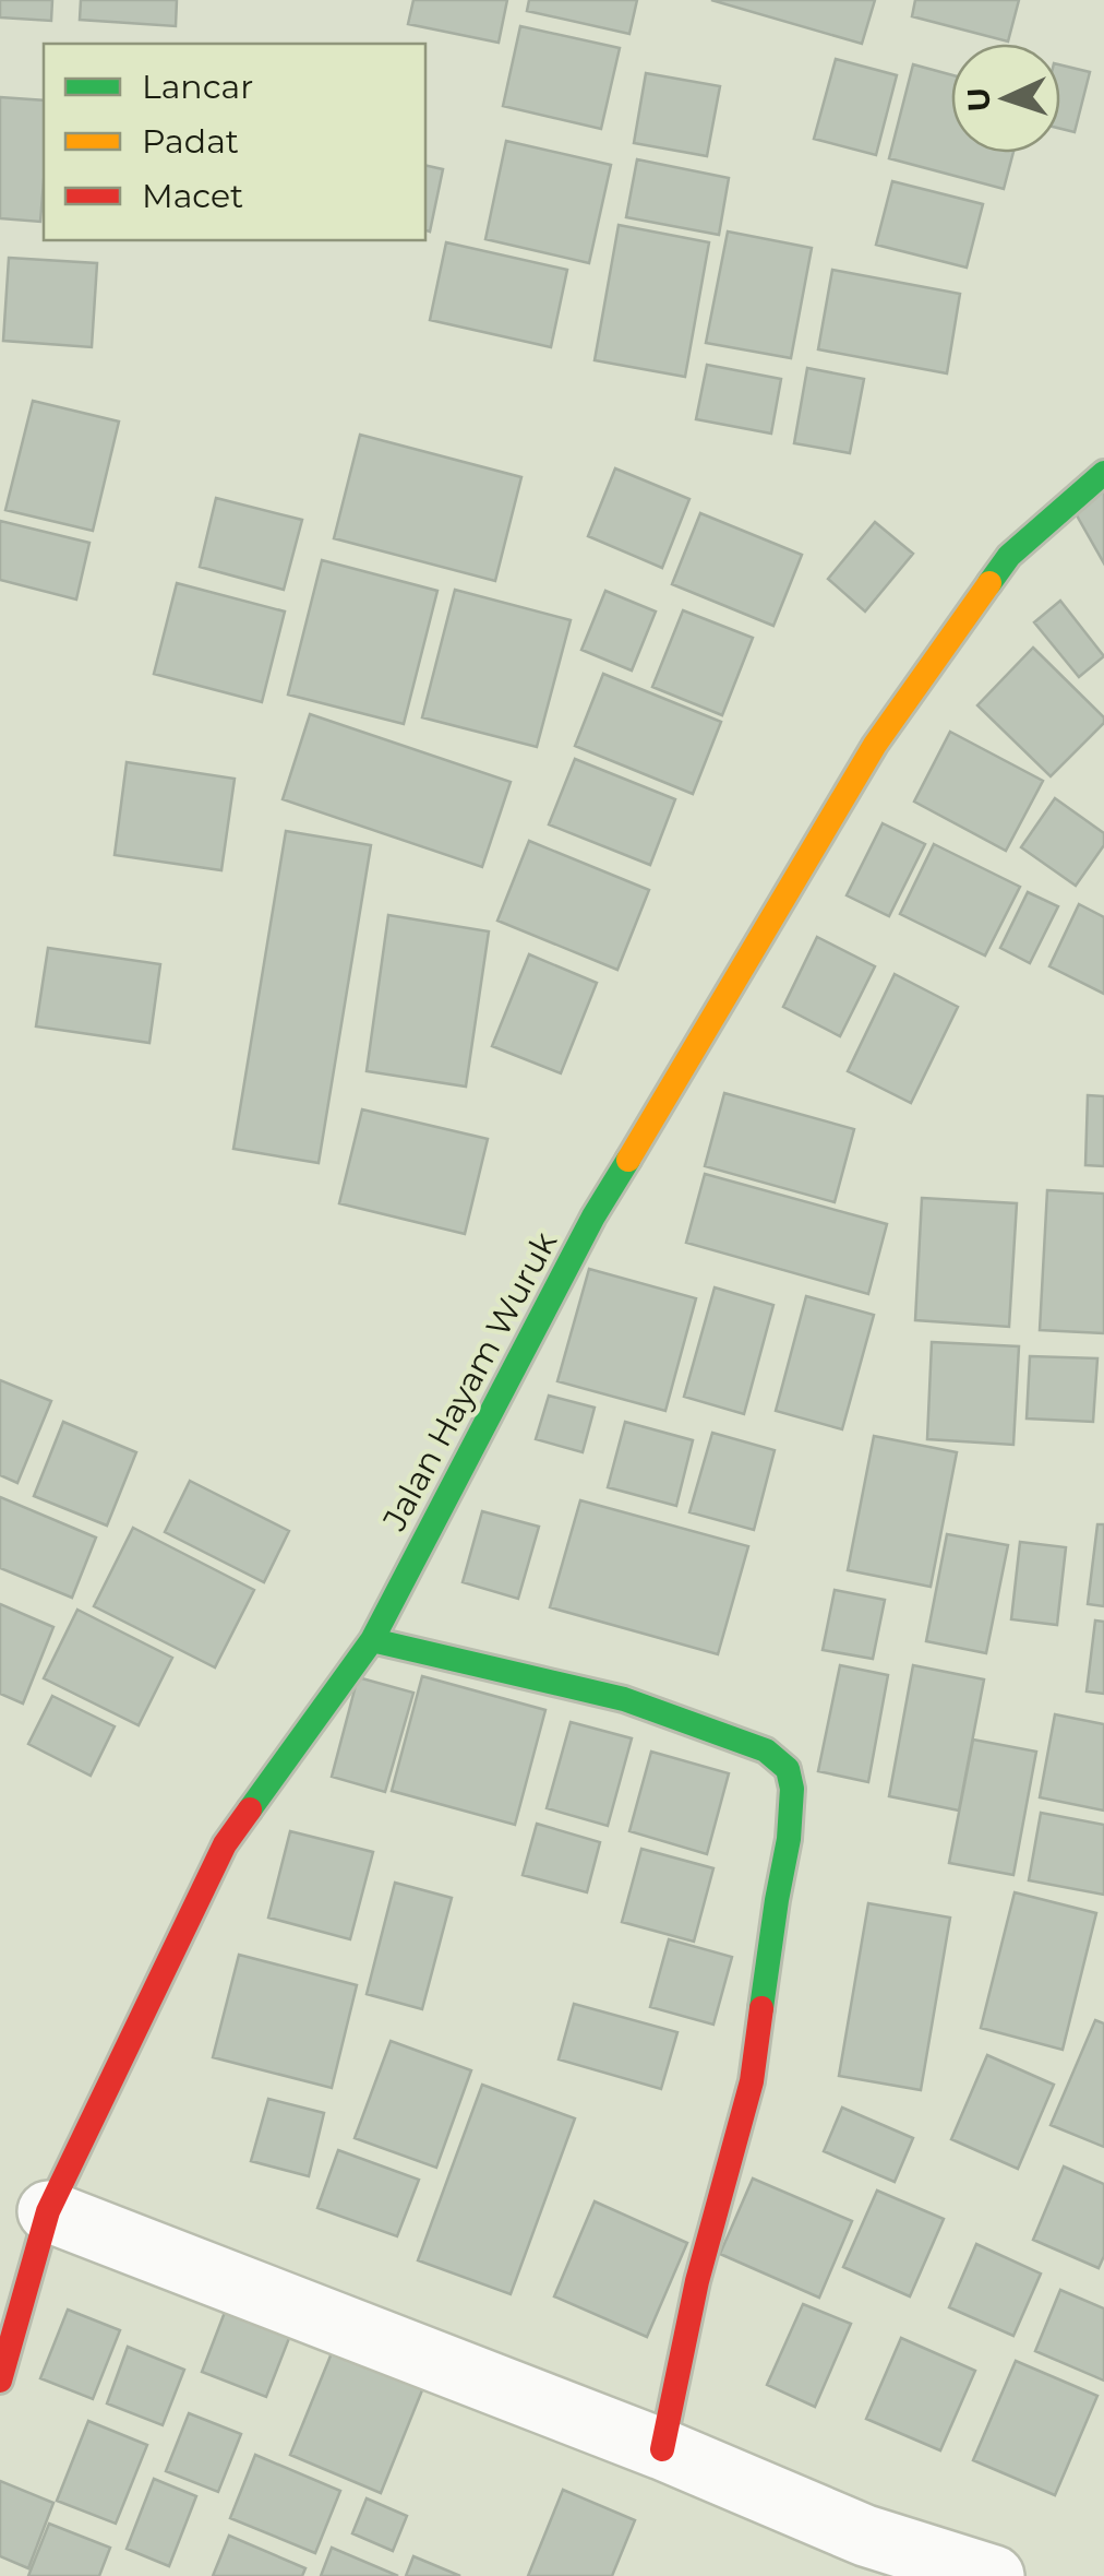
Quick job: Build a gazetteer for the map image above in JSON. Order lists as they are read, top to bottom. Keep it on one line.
{"streets":{"street":["Jalan Hayam Wuruk"]},"legend":["Lancar","Padat","Macet"],"north":"left"}
